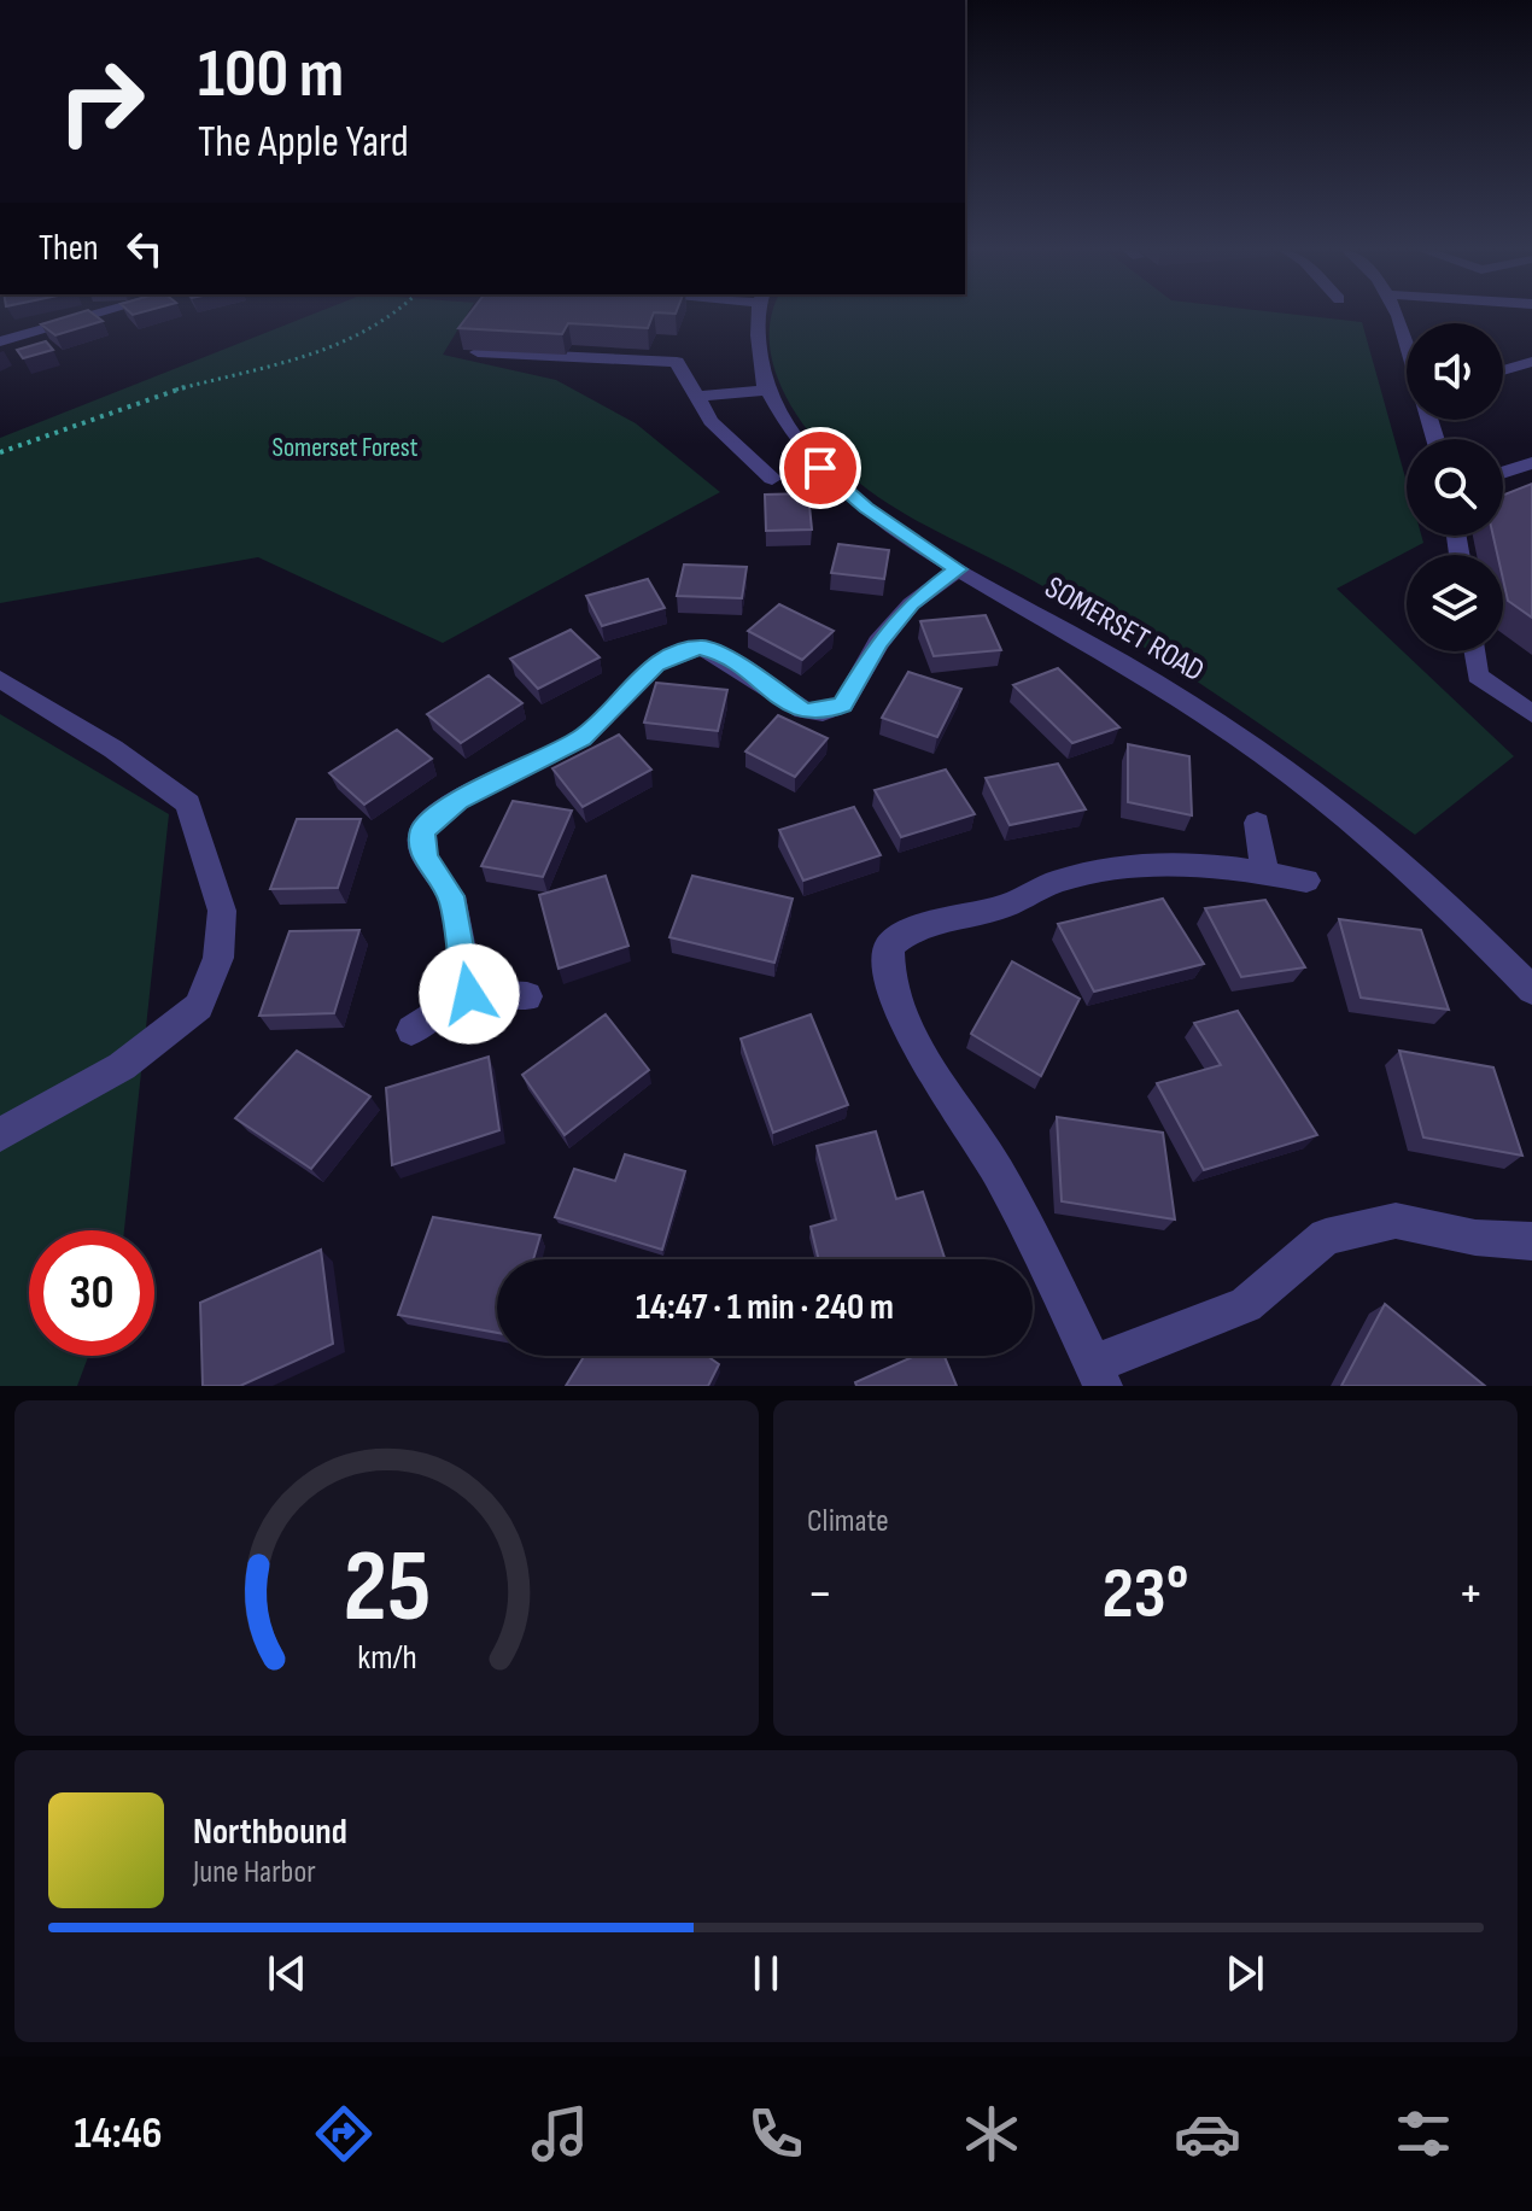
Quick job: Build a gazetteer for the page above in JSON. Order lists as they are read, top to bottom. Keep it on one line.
{"streets":{"street":["SOMERSET ROAD"]},"parks":["Somerset Forest"],"page":{"turn":["100 m","The Apple Yard"],"then":"Then","limit":"30","trip":"14:47 · 1 min · 240 m","tile":"Climate","heat":["−","23°","+"],"song":["Northbound","June Harbor"],"tabs":"14:46","gauge":["25","km/h"]}}
